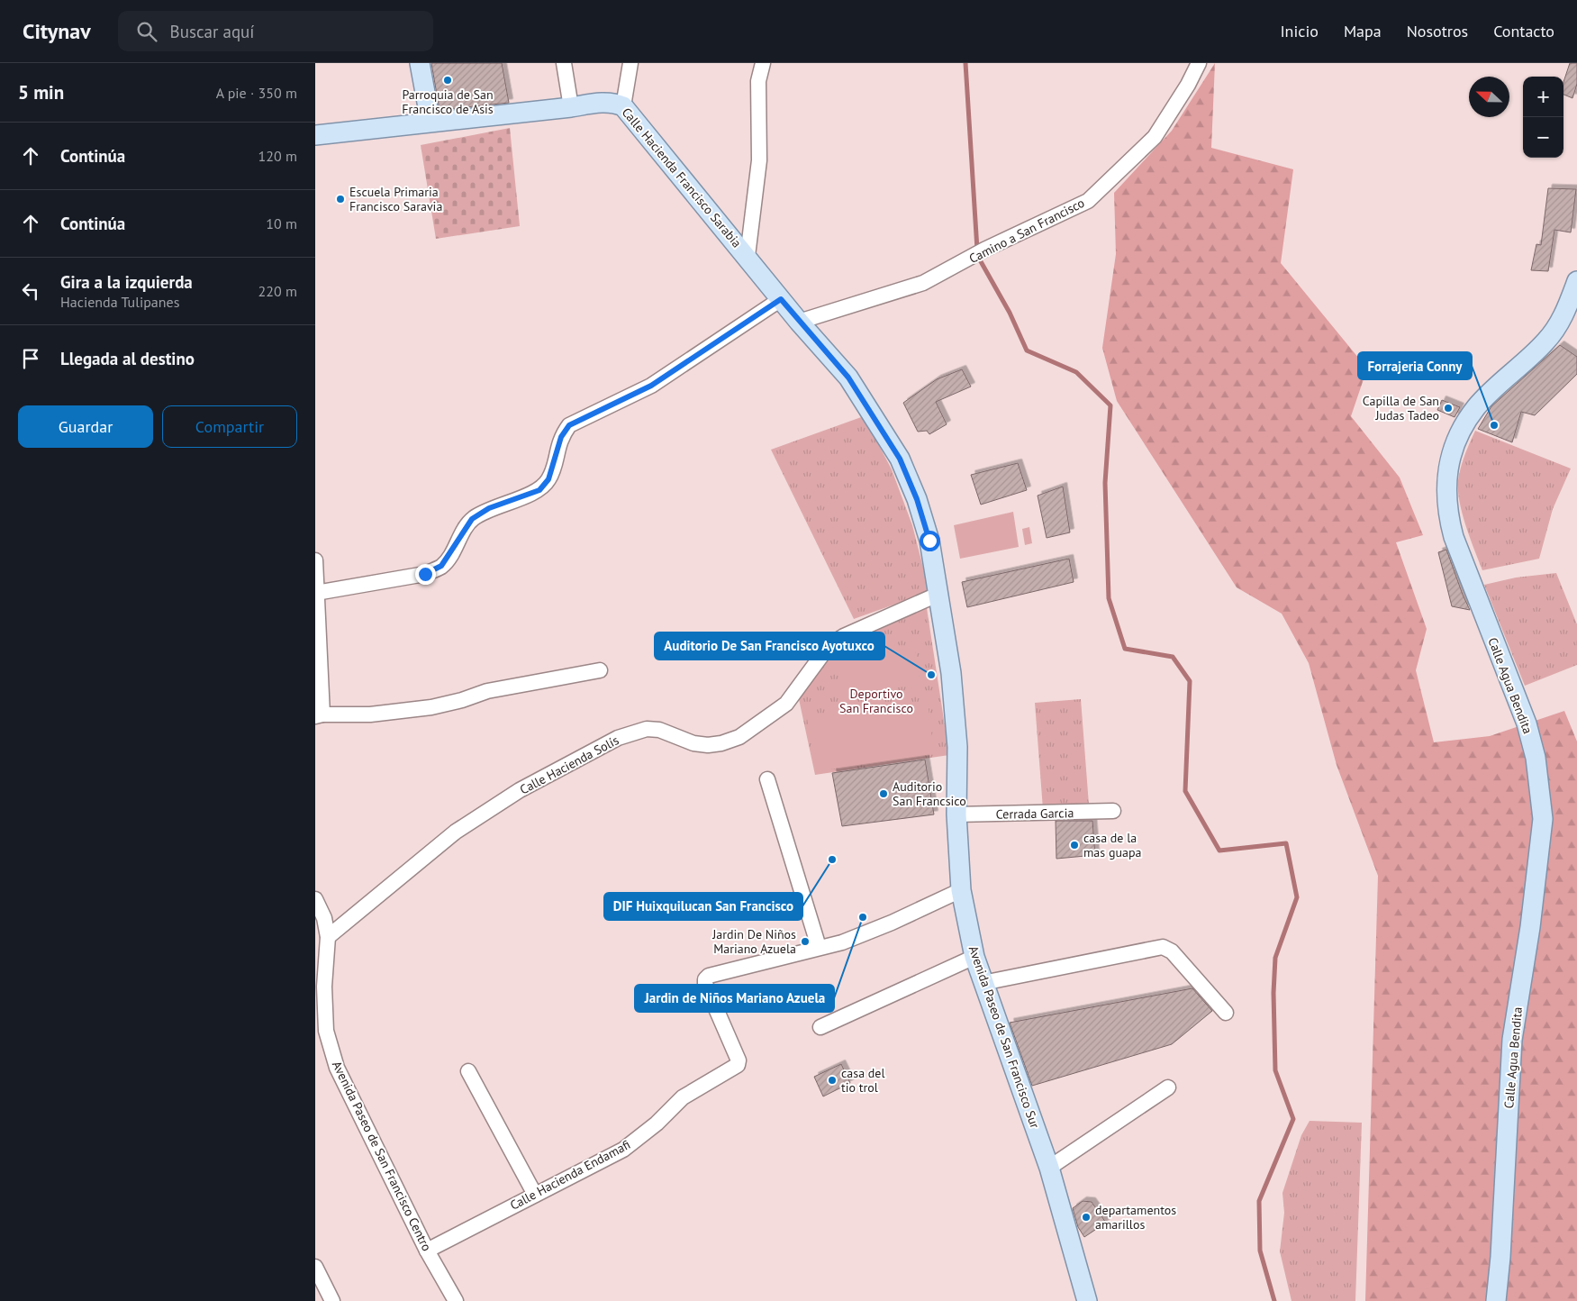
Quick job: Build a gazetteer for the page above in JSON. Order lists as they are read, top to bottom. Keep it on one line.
{"streets":{"main road":["Calle Hacienda Francisco Sarabia","Calle Agua Bendita","Avenida Paseo de San Francisco Sur"],"street":["Camino a San Francisco","Calle Hacienda Solís","Cerrada Garcia","Avenida Paseo de San Francisco Centro","Calle Hacienda Endamafi"]},"crossings":[["Calle Hacienda Francisco Sarabia","Camino a San Francisco"],["Calle Hacienda Francisco Sarabia","Avenida Paseo de San Francisco Sur"],["Camino a San Francisco","Avenida Paseo de San Francisco Sur"],["Calle Hacienda Solís","Avenida Paseo de San Francisco Sur"],["Calle Hacienda Solís","Avenida Paseo de San Francisco Centro"],["Cerrada Garcia","Avenida Paseo de San Francisco Sur"],["Avenida Paseo de San Francisco Sur","Calle Hacienda Endamafi"],["Avenida Paseo de San Francisco Centro","Calle Hacienda Endamafi"]],"parks":["Deportivo San Francisco"],"places":["Parroquia de San Francisco de Asis","Escuela Primaria Francisco Saravia","Capilla de San Judas Tadeo","Forrajeria Conny","Auditorio De San Francisco Ayotuxco","Auditorio San Francsico","casa de la mas guapa","DIF Huixquilucan San Francisco","Jardin de Niños Mariano Azuela","Jardin De Niños Mariano Azuela","casa del tio trol","departamentos amarillos"],"north":"left","page":{"header":"Citynav","search":"Buscar aquí","nav":["Inicio","Mapa","Nosotros","Contacto"],"heading":["5 min","A pie · 350 m"],"map_buttons":["+","−"],"list":[["Continúa","120 m"],["Continúa","10 m"],["Gira a la izquierda","Hacienda Tulipanes","220 m"],"Llegada al destino"],"buttons":["Guardar","Compartir"]}}
